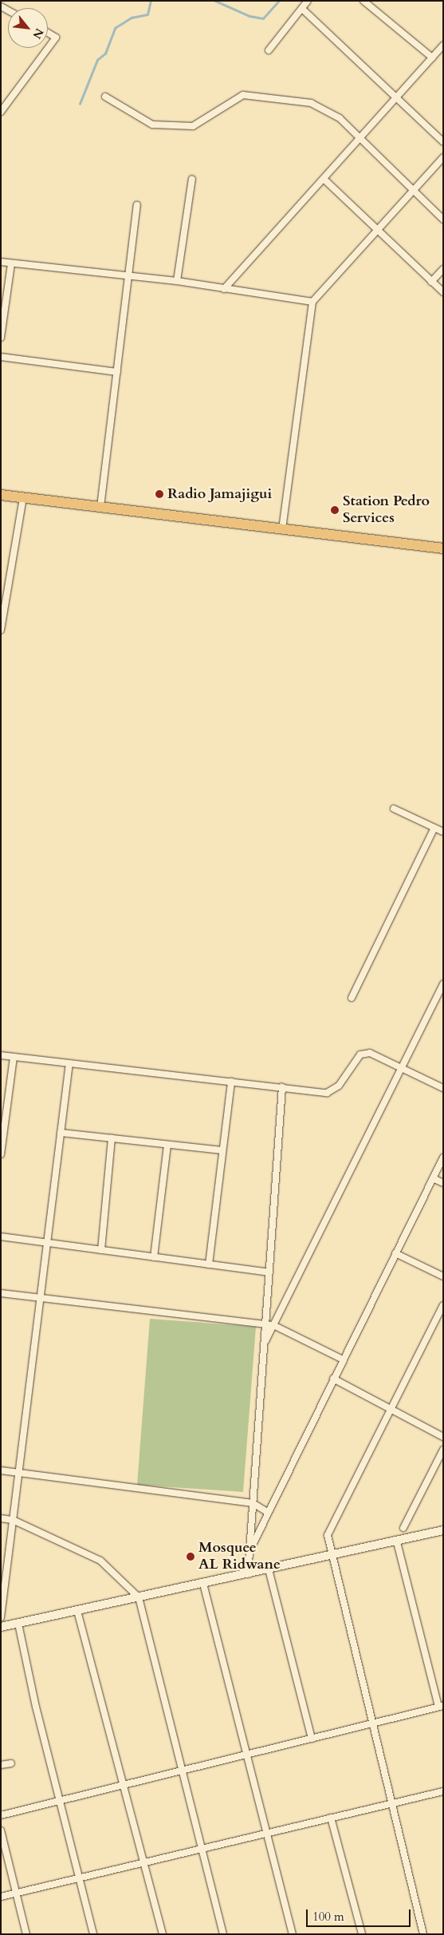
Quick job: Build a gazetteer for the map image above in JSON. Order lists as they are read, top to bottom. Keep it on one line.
{"places":["Radio Jamajigui","Station Pedro Services","Mosquee AL Ridwane"],"scale_bar":"100 m","north":"bottom right"}
